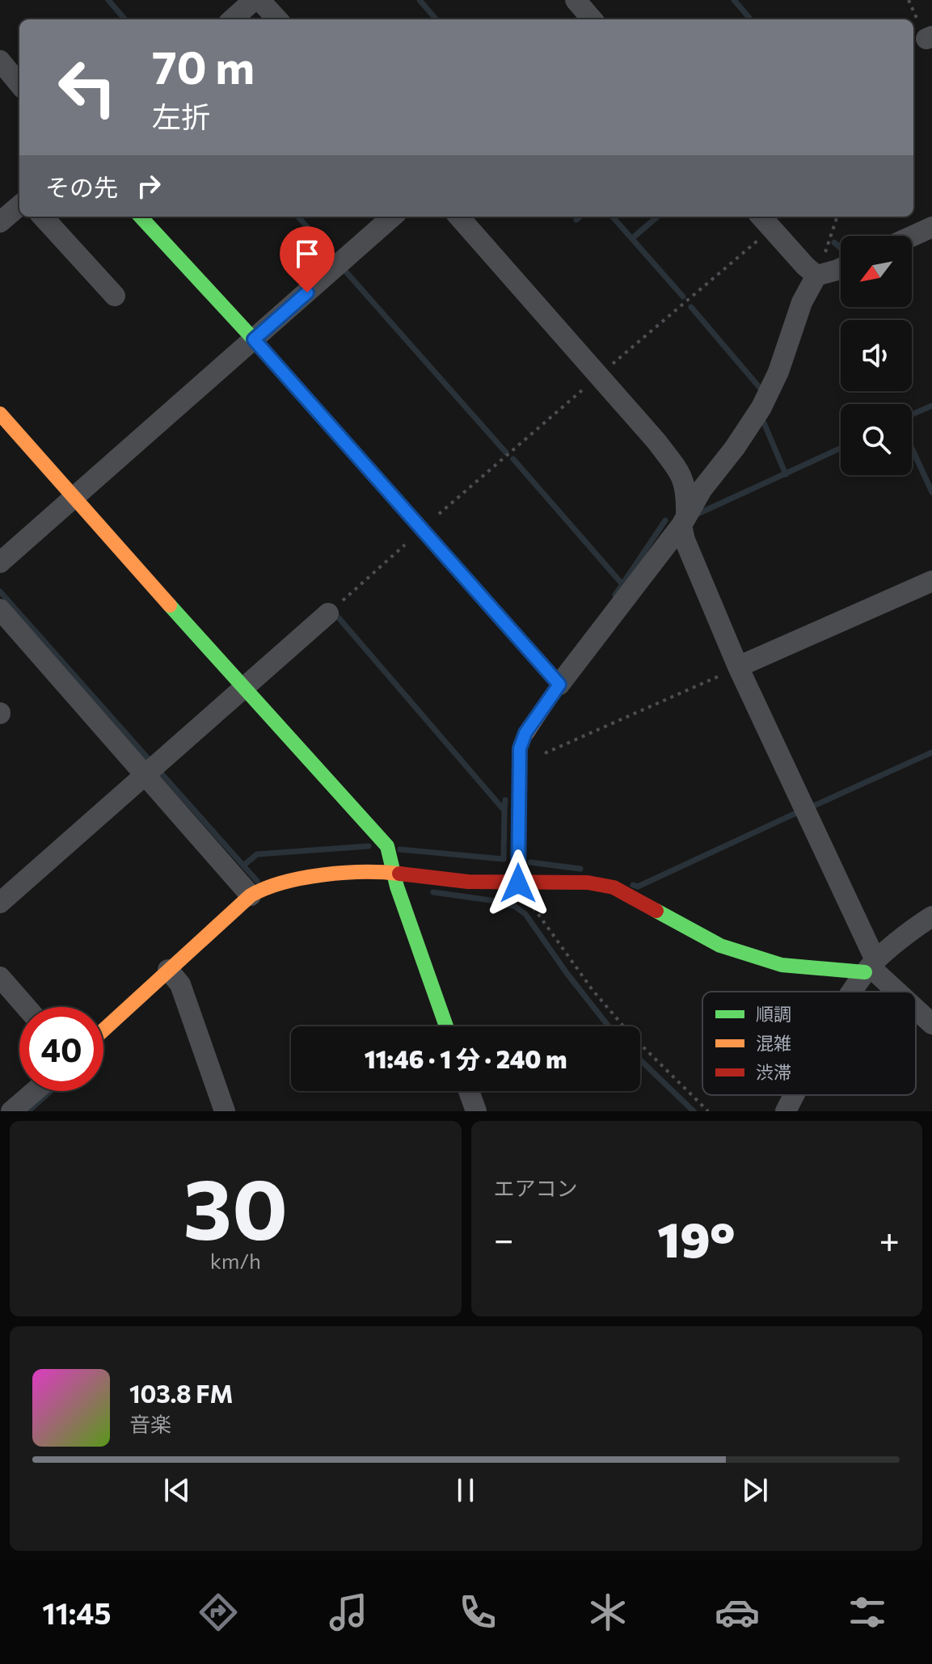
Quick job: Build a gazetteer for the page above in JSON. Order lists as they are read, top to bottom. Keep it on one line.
{"legend":["順調","混雑","渋滞"],"north":"bottom left","page":{"turn":["70 m","左折"],"then":"その先","limit":"40","trip":"11:46 · 1 分 · 240 m","tile":[["30","km/h"],"エアコン"],"heat":["−","19°","+"],"song":["103.8 FM","音楽"],"tabs":"11:45"}}
